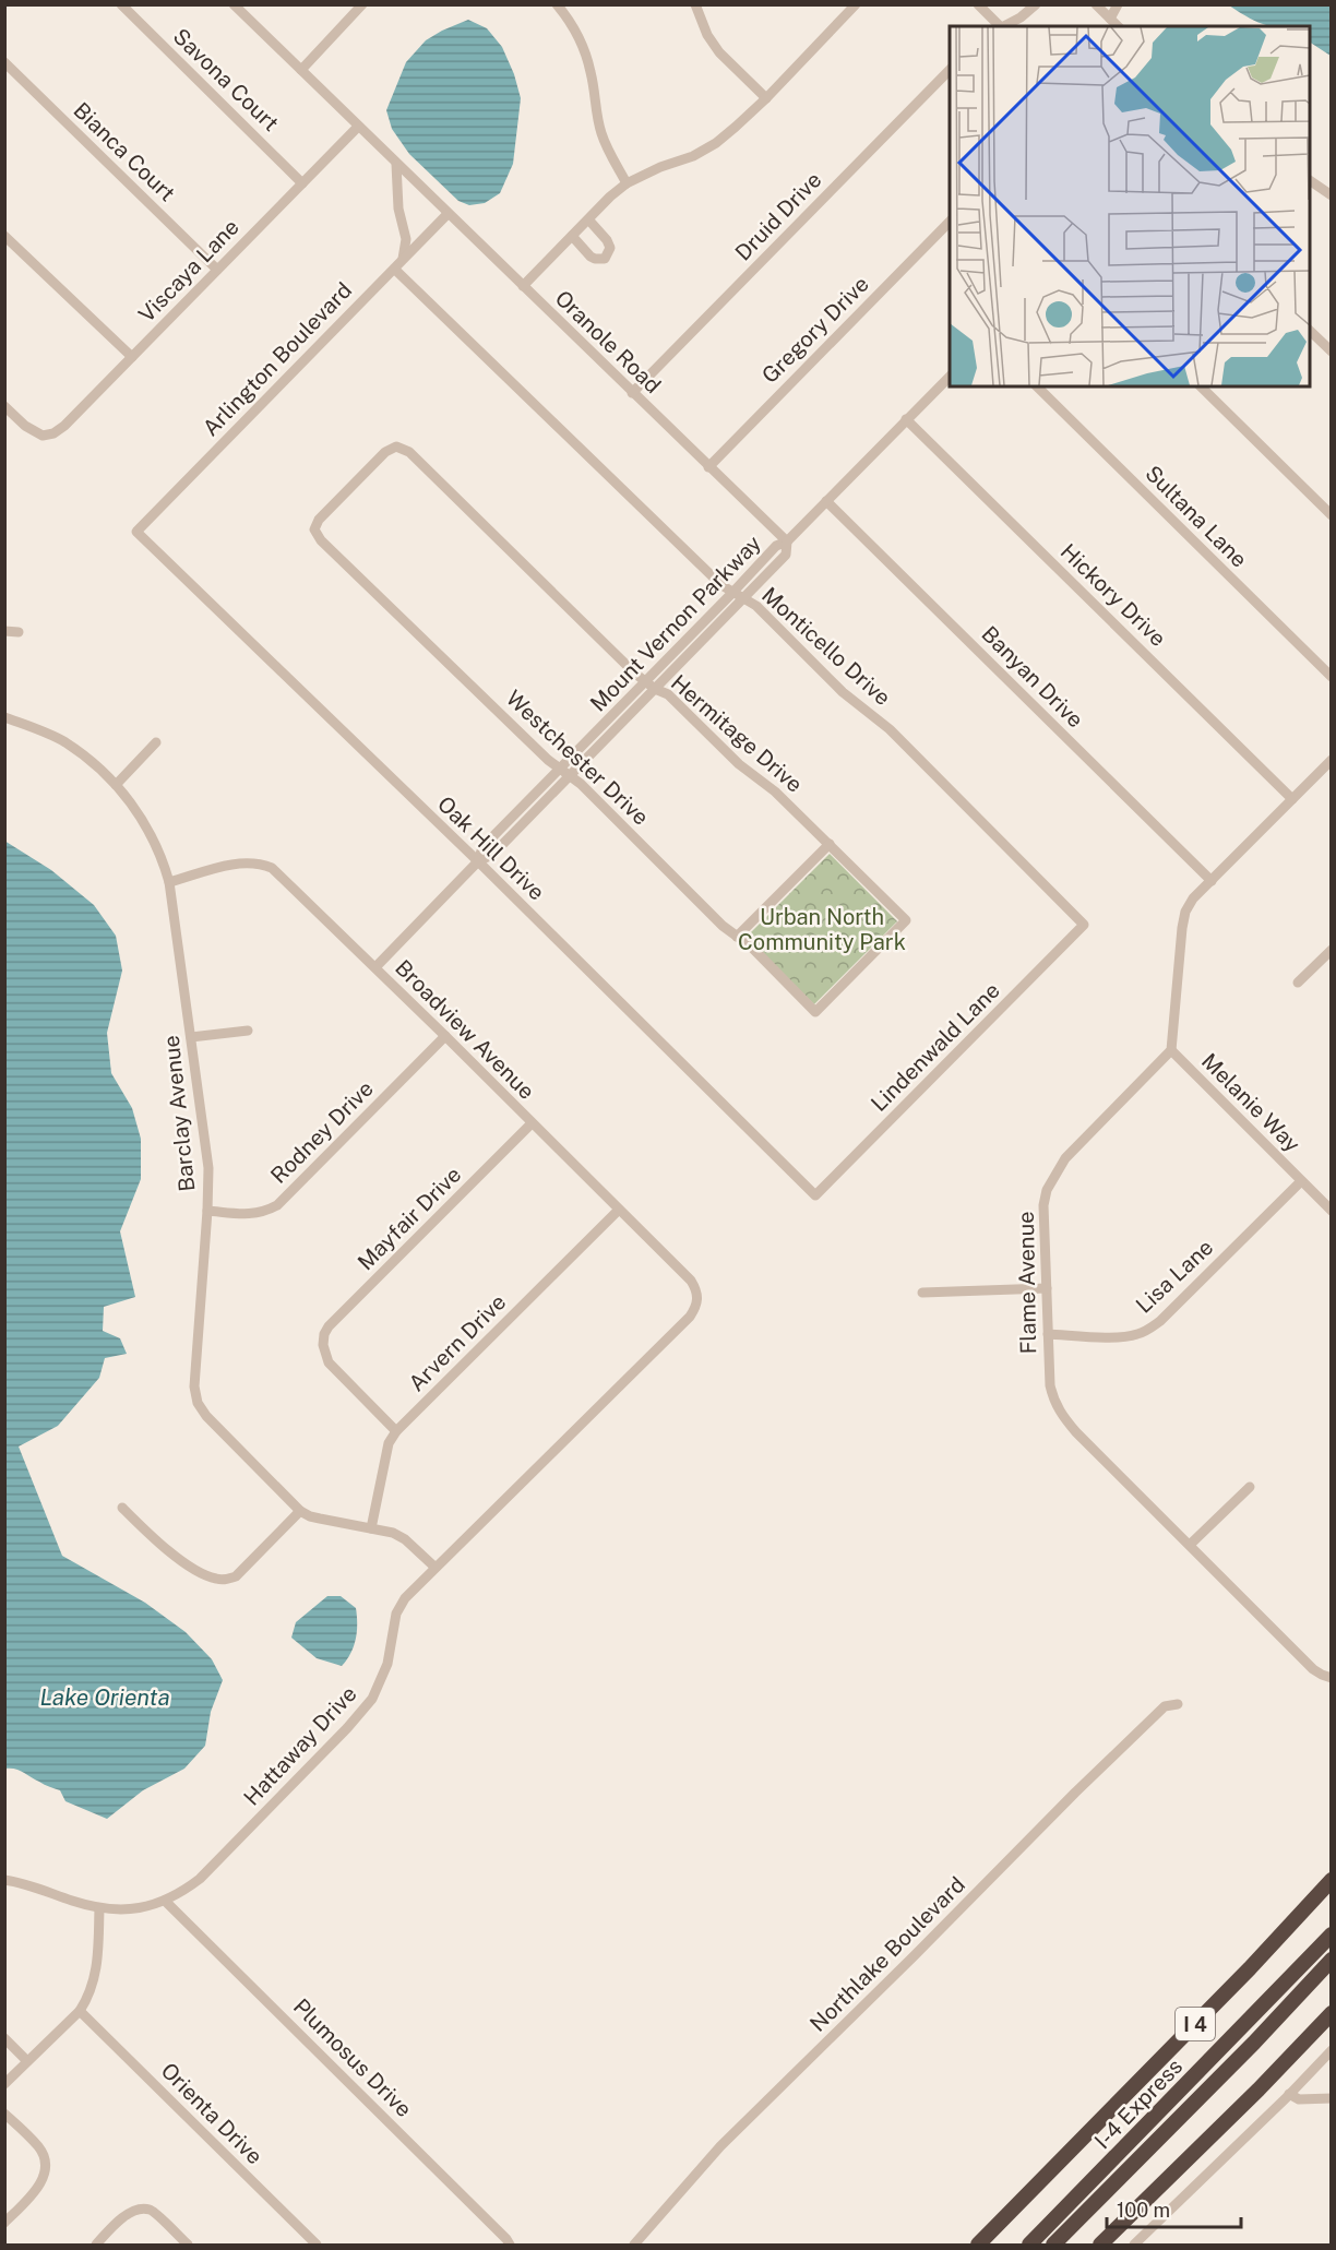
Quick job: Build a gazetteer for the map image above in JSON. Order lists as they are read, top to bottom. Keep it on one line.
{"streets":{"highway":["I 4","I-4 Express"],"street":["Savona Court","Bianca Court","Druid Drive","Viscaya Lane","Gregory Drive","Oranole Road","Arlington Boulevard","Sultana Lane","Hickory Drive","Mount Vernon Parkway","Monticello Drive","Banyan Drive","Hermitage Drive","Westchester Drive","Oak Hill Drive","Broadview Avenue","Lindenwald Lane","Melanie Way","Barclay Avenue","Rodney Drive","Mayfair Drive","Lisa Lane","Flame Avenue","Arvern Drive","Hattaway Drive","Northlake Boulevard","Plumosus Drive","Orienta Drive"]},"crossings":[["Savona Court","Viscaya Lane"],["Bianca Court","Viscaya Lane"],["Druid Drive","Oranole Road"],["Viscaya Lane","Oranole Road"],["Gregory Drive","Oranole Road"],["Oranole Road","Arlington Boulevard"],["Oranole Road","Mount Vernon Parkway"],["Arlington Boulevard","Monticello Drive"],["Arlington Boulevard","Oak Hill Drive"],["Mount Vernon Parkway","Monticello Drive"],["Mount Vernon Parkway","Hermitage Drive"],["Mount Vernon Parkway","Westchester Drive"],["Mount Vernon Parkway","Oak Hill Drive"],["Mount Vernon Parkway","Broadview Avenue"],["Monticello Drive","Lindenwald Lane"],["Hermitage Drive","Westchester Drive"],["Oak Hill Drive","Lindenwald Lane"],["Broadview Avenue","Barclay Avenue"],["Broadview Avenue","Rodney Drive"],["Broadview Avenue","Mayfair Drive"],["Broadview Avenue","Arvern Drive"],["Broadview Avenue","Hattaway Drive"],["Melanie Way","Lisa Lane"],["Melanie Way","Flame Avenue"],["Barclay Avenue","Rodney Drive"],["Barclay Avenue","Arvern Drive"],["Barclay Avenue","Hattaway Drive"],["Mayfair Drive","Arvern Drive"],["Lisa Lane","Flame Avenue"],["Hattaway Drive","Plumosus Drive"]],"water":["Lake Orienta"],"parks":["Urban North Community Park"],"scale_bar":"100 m"}
